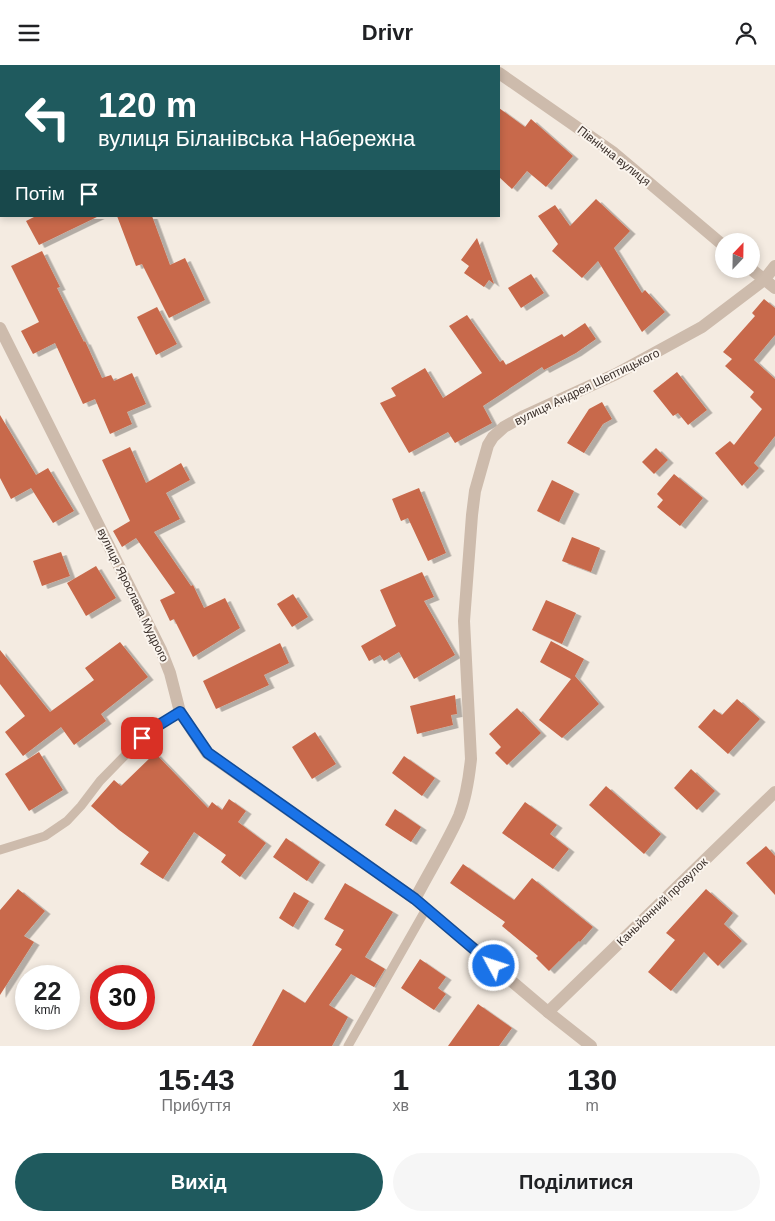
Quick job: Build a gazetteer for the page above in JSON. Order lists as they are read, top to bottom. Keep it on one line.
{"streets":{"street":["Північна вулиця","вулиця Андрея Шептицького","вулиця Ярослава Мудрого","Каньйонний провулок"]},"crossings":[["вулиця Андрея Шептицького","вулиця Ярослава Мудрого"],["вулиця Ярослава Мудрого","Каньйонний провулок"]],"north":"top","page":{"header":"Drivr","turn":["120 m","вулиця Біланівська Набережна"],"then":"Потім","speed":"22 km/h","limit":"30","eta":["15:43","Прибуття","1","хв","130","m"],"buttons":["Вихід","Поділитися"]}}
